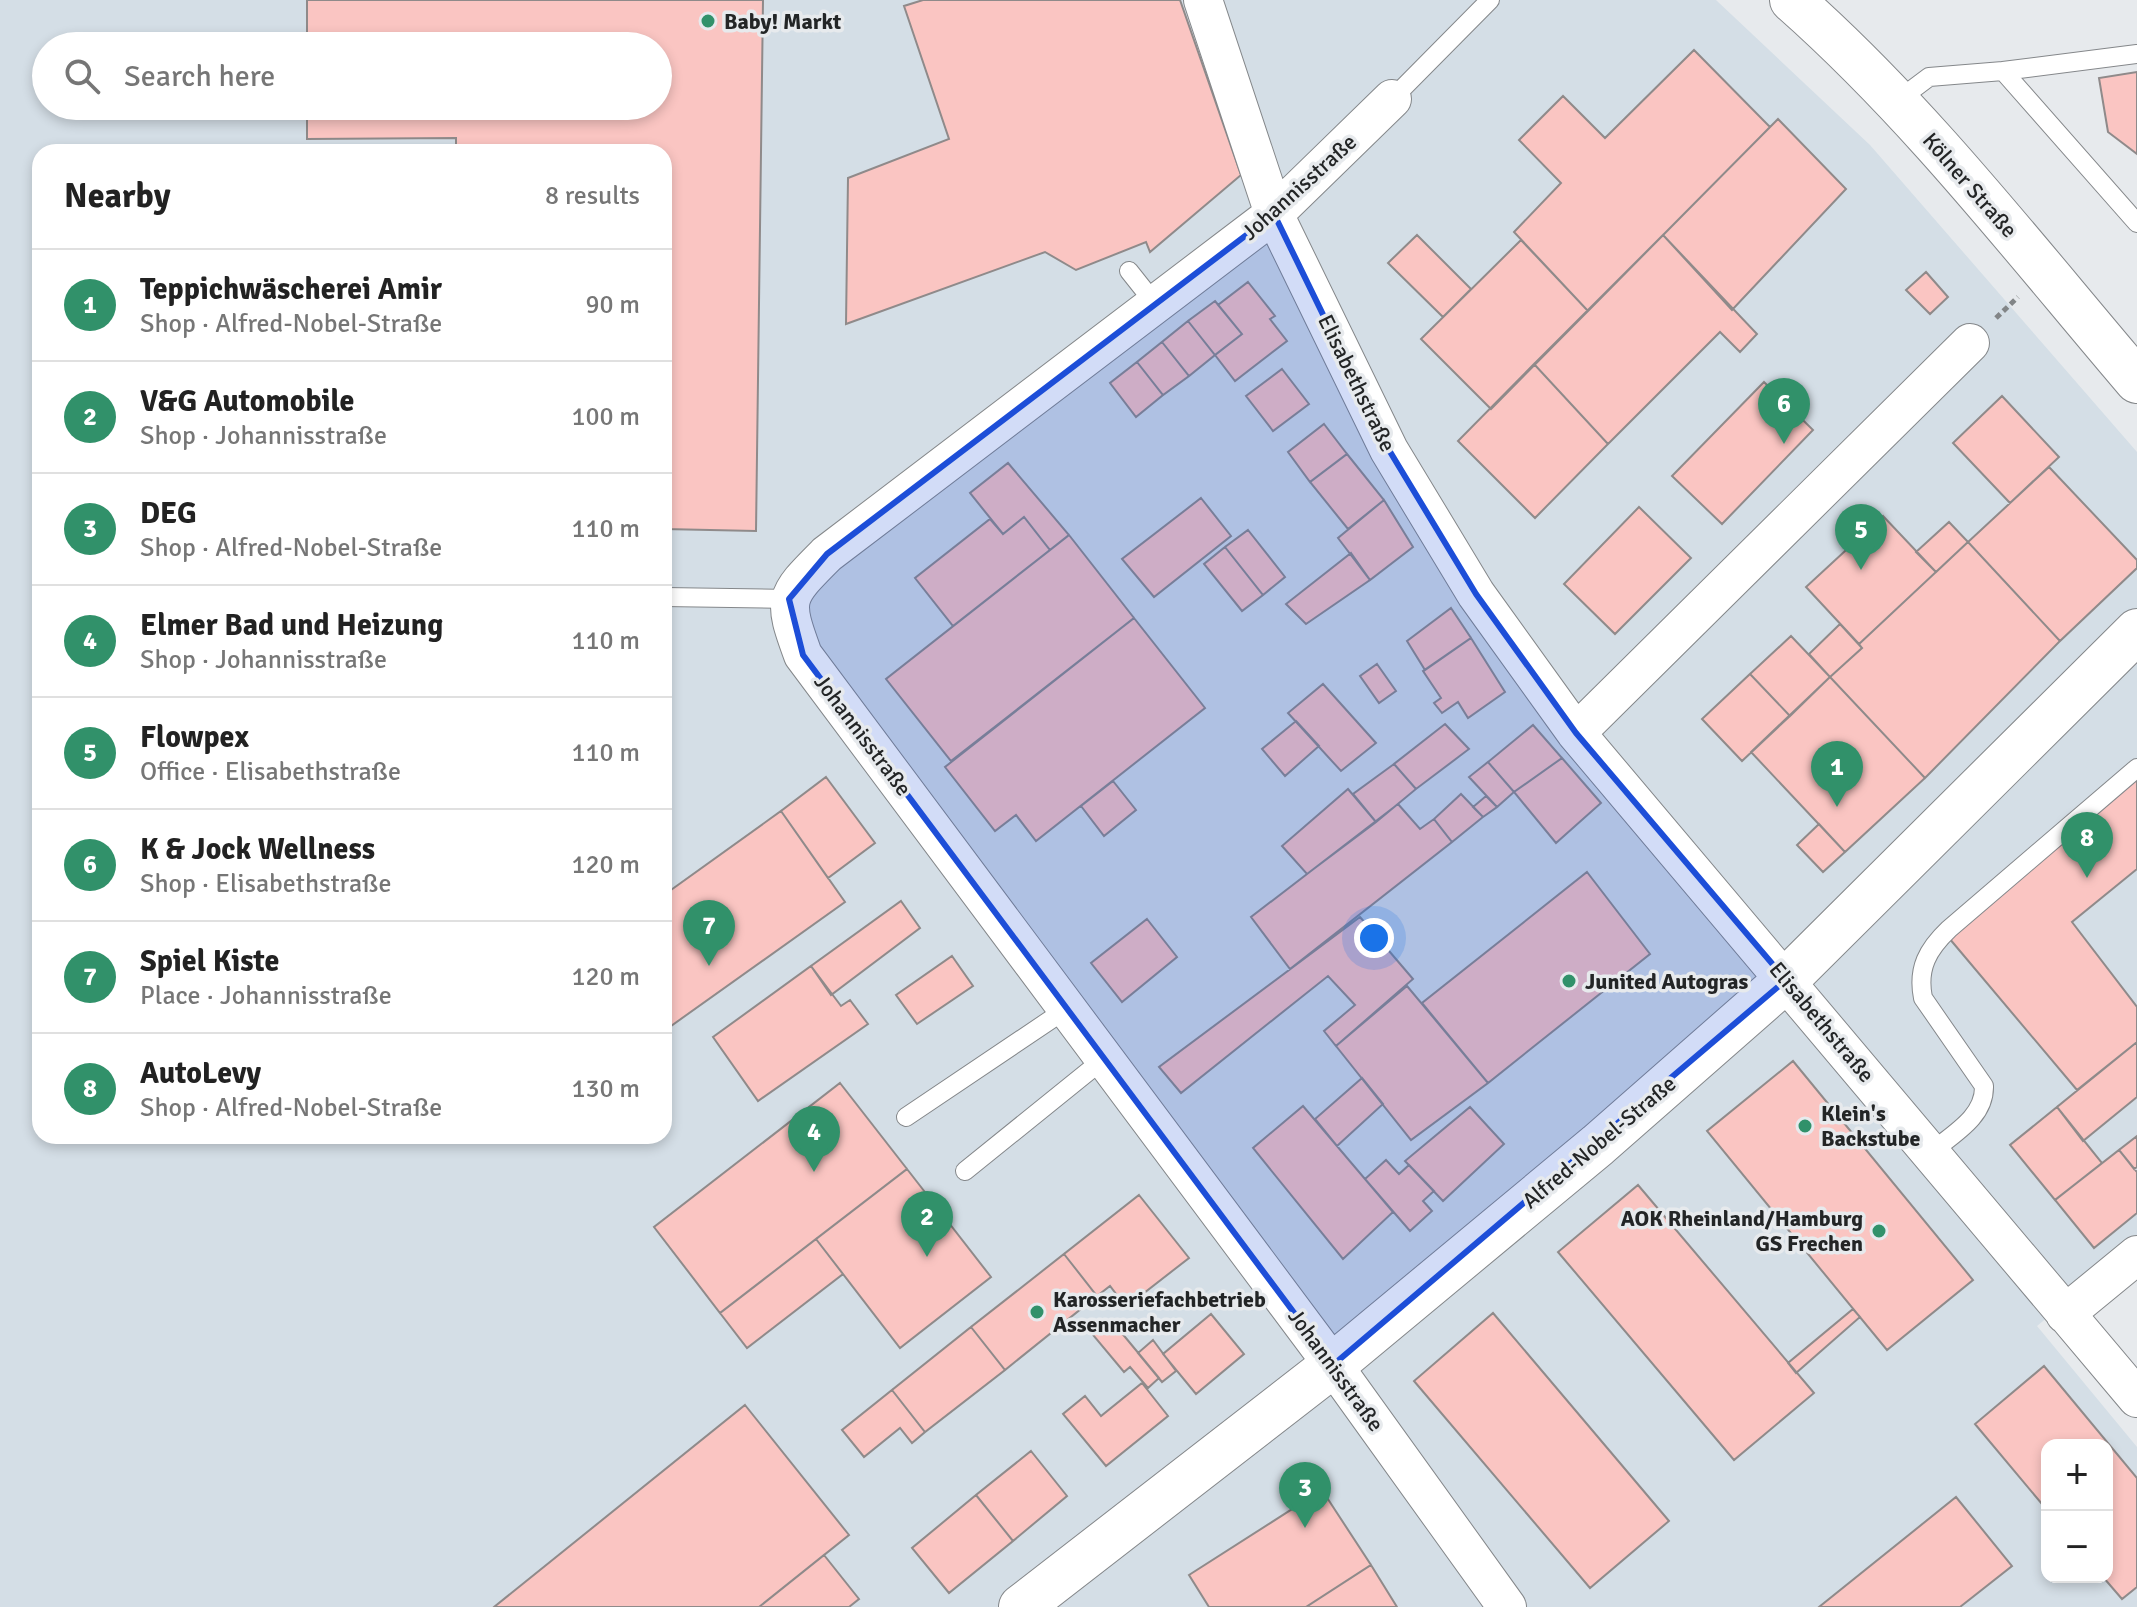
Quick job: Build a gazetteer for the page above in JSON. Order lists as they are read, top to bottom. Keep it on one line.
{"streets":{"street":["Kölner Straße","Johannisstraße","Elisabethstraße","Alfred-Nobel-Straße"]},"crossings":[["Johannisstraße","Elisabethstraße"],["Johannisstraße","Alfred-Nobel-Straße"],["Elisabethstraße","Alfred-Nobel-Straße"]],"places":["Baby! Markt","Junited Autogras","Klein's Backstube","AOK Rheinland/Hamburg GS Frechen","Karosseriefachbetrieb Assenmacher"],"page":{"search":"Search here","heading":["Nearby","8 results"],"list":[{"mark":"1","name":"Teppichwäscherei Amir","note":"Shop · Alfred-Nobel-Straße","value":"90 m"},{"mark":"2","name":"V&G Automobile","note":"Shop · Johannisstraße","value":"100 m"},{"mark":"3","name":"DEG","note":"Shop · Alfred-Nobel-Straße","value":"110 m"},{"mark":"4","name":"Elmer Bad und Heizung","note":"Shop · Johannisstraße","value":"110 m"},{"mark":"5","name":"Flowpex","note":"Office · Elisabethstraße","value":"110 m"},{"mark":"6","name":"K & Jock Wellness","note":"Shop · Elisabethstraße","value":"120 m"},{"mark":"7","name":"Spiel Kiste","note":"Place · Johannisstraße","value":"120 m"},{"mark":"8","name":"AutoLevy","note":"Shop · Alfred-Nobel-Straße","value":"130 m"}],"pins":["6","5","1","8","7","4","2","3"],"map_buttons":["+","−"]}}
